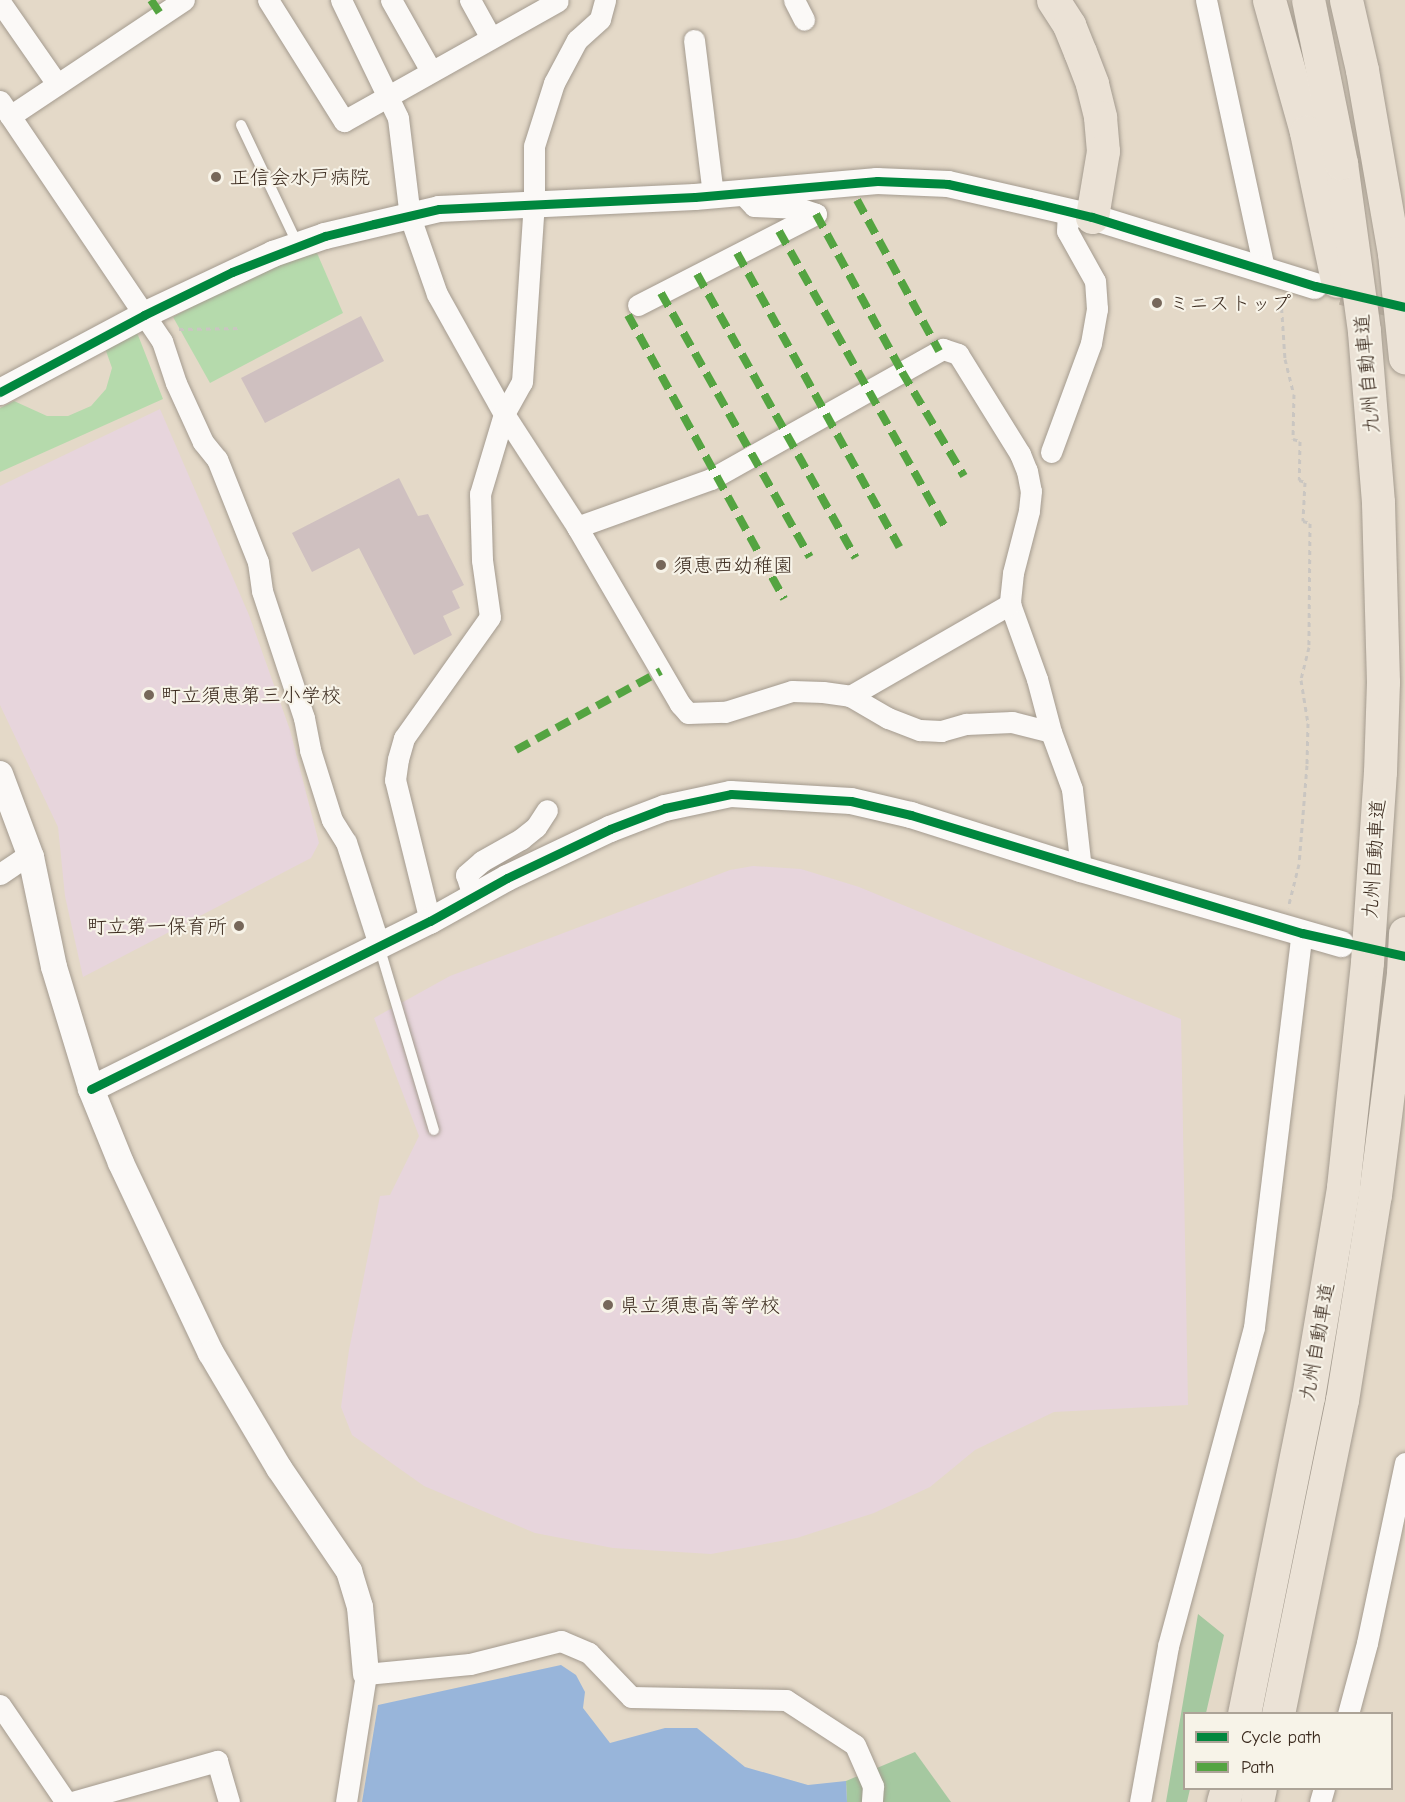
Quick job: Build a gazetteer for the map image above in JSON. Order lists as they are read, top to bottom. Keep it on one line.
{"streets":{"main road":["九州自動車道"]},"places":["正信会水戸病院","ミニストップ","須恵西幼稚園","町立須恵第三小学校","町立第一保育所","県立須恵高等学校"],"legend":["Cycle path","Path"]}
